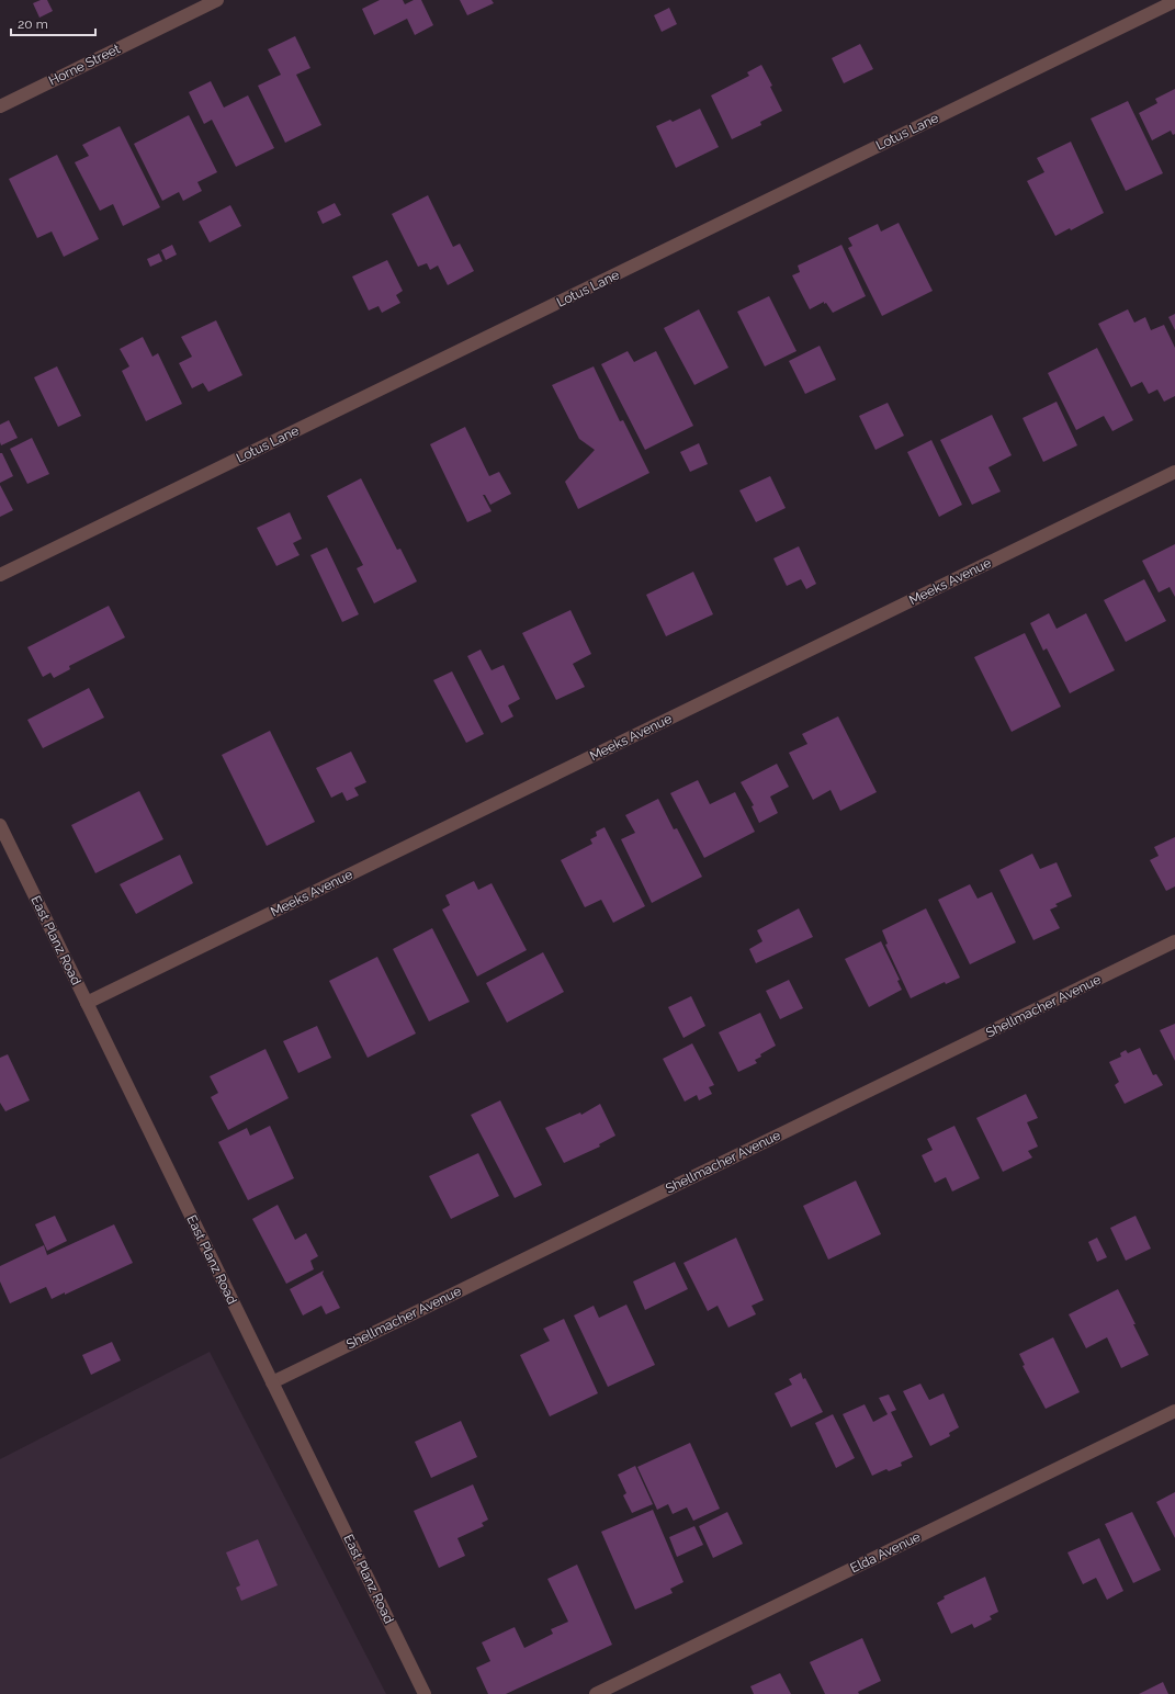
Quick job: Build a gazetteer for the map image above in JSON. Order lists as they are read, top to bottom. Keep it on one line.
{"streets":{"street":["Horne Street","Lotus Lane","Meeks Avenue","East Planz Road","Shellmacher Avenue","Elda Avenue"]},"crossings":[["Meeks Avenue","East Planz Road"],["East Planz Road","Shellmacher Avenue"]],"scale_bar":"20 m"}
